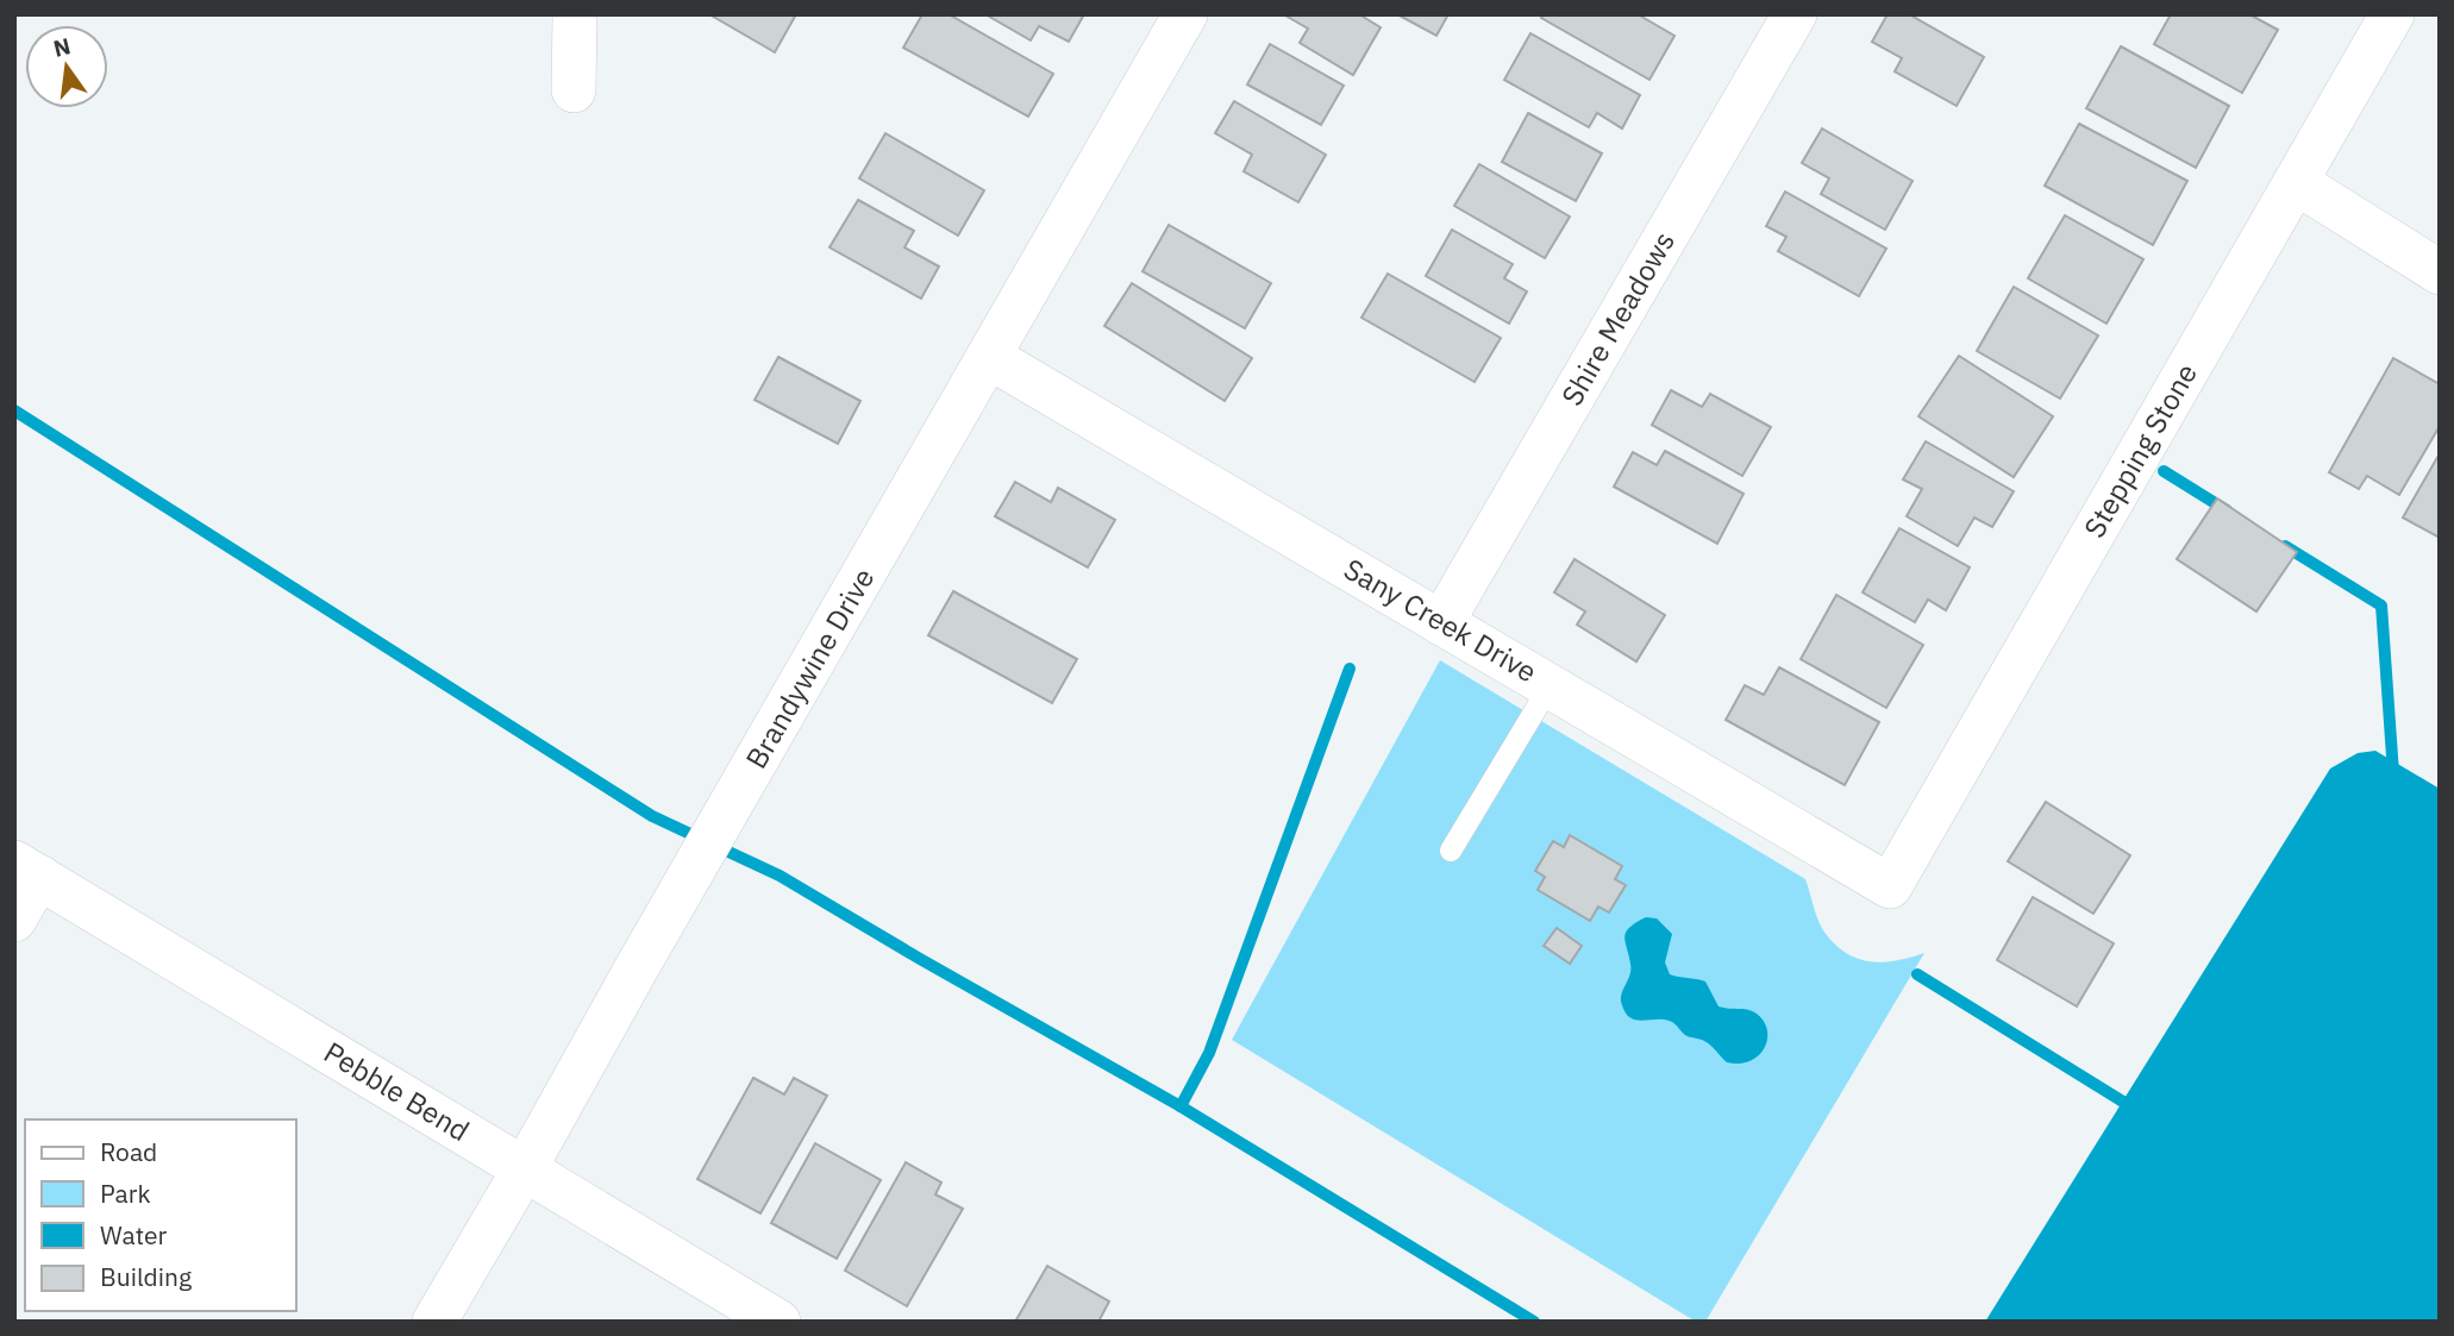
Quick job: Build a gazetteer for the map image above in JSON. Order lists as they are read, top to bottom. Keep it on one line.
{"streets":{"street":["Shire Meadows","Stepping Stone","Sany Creek Drive","Brandywine Drive","Pebble Bend"]},"crossings":[["Shire Meadows","Sany Creek Drive"],["Stepping Stone","Sany Creek Drive"],["Sany Creek Drive","Brandywine Drive"],["Brandywine Drive","Pebble Bend"]],"legend":["Road","Park","Water","Building"],"north":"top"}
